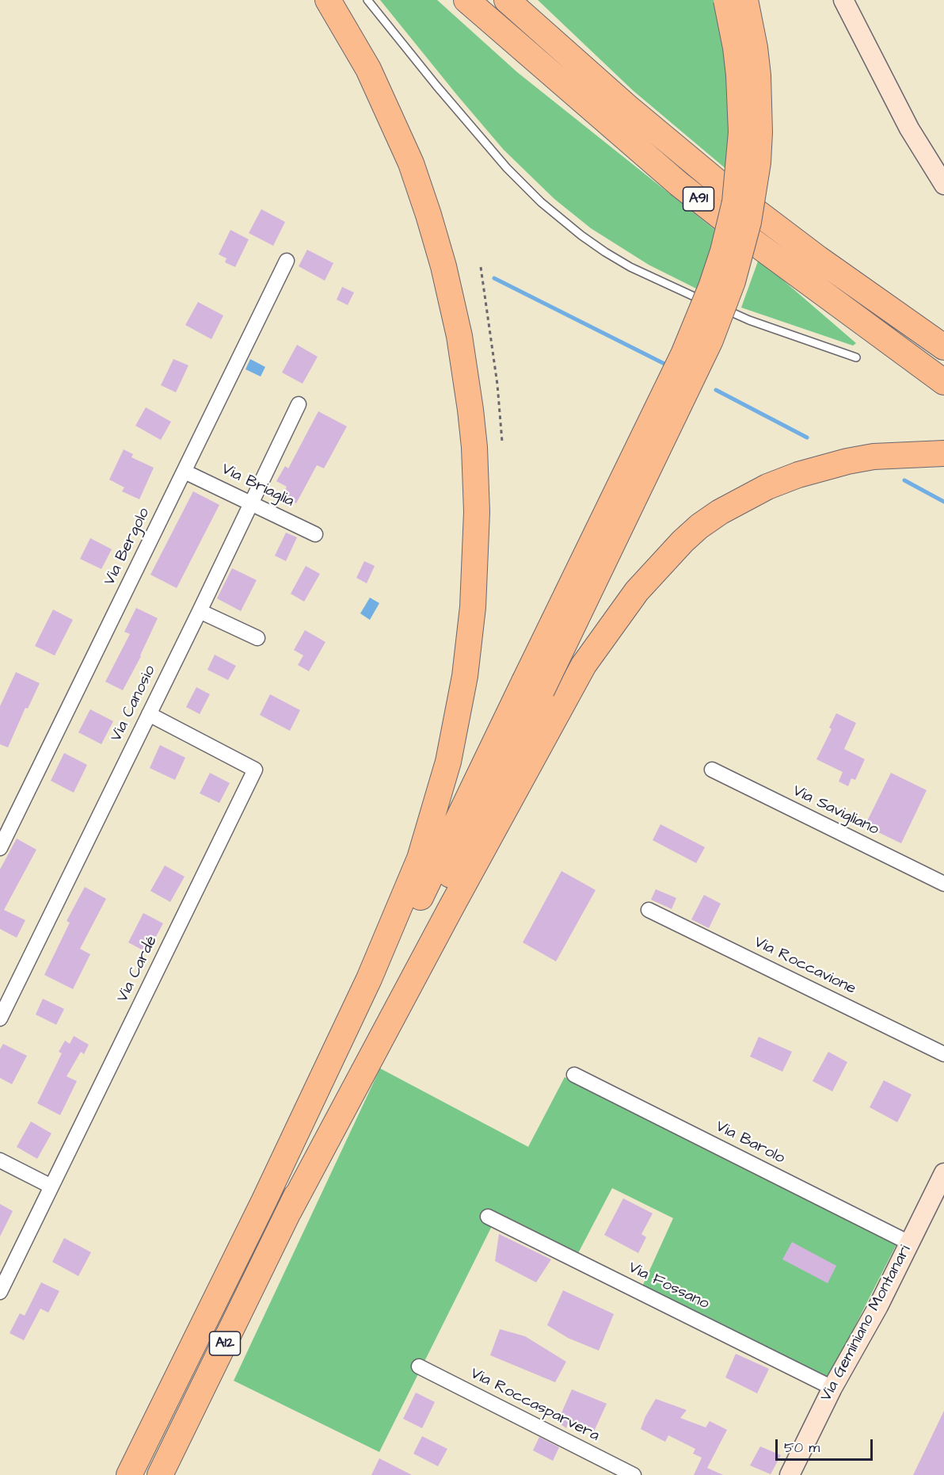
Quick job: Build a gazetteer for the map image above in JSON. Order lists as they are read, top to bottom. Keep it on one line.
{"streets":{"highway":["A91","A12"],"street":["Via Briaglia","Via Bergolo","Via Canosio","Via Savigliano","Via Roccavione","Via Cardé","Via Barolo","Via Fossano","Via Geminiano Montanari","Via Roccasparvera"]},"crossings":[["Via Briaglia","Via Bergolo"],["Via Briaglia","Via Canosio"],["Via Canosio","Via Cardé"],["Via Barolo","Via Geminiano Montanari"],["Via Fossano","Via Geminiano Montanari"]],"scale_bar":"50 m"}
